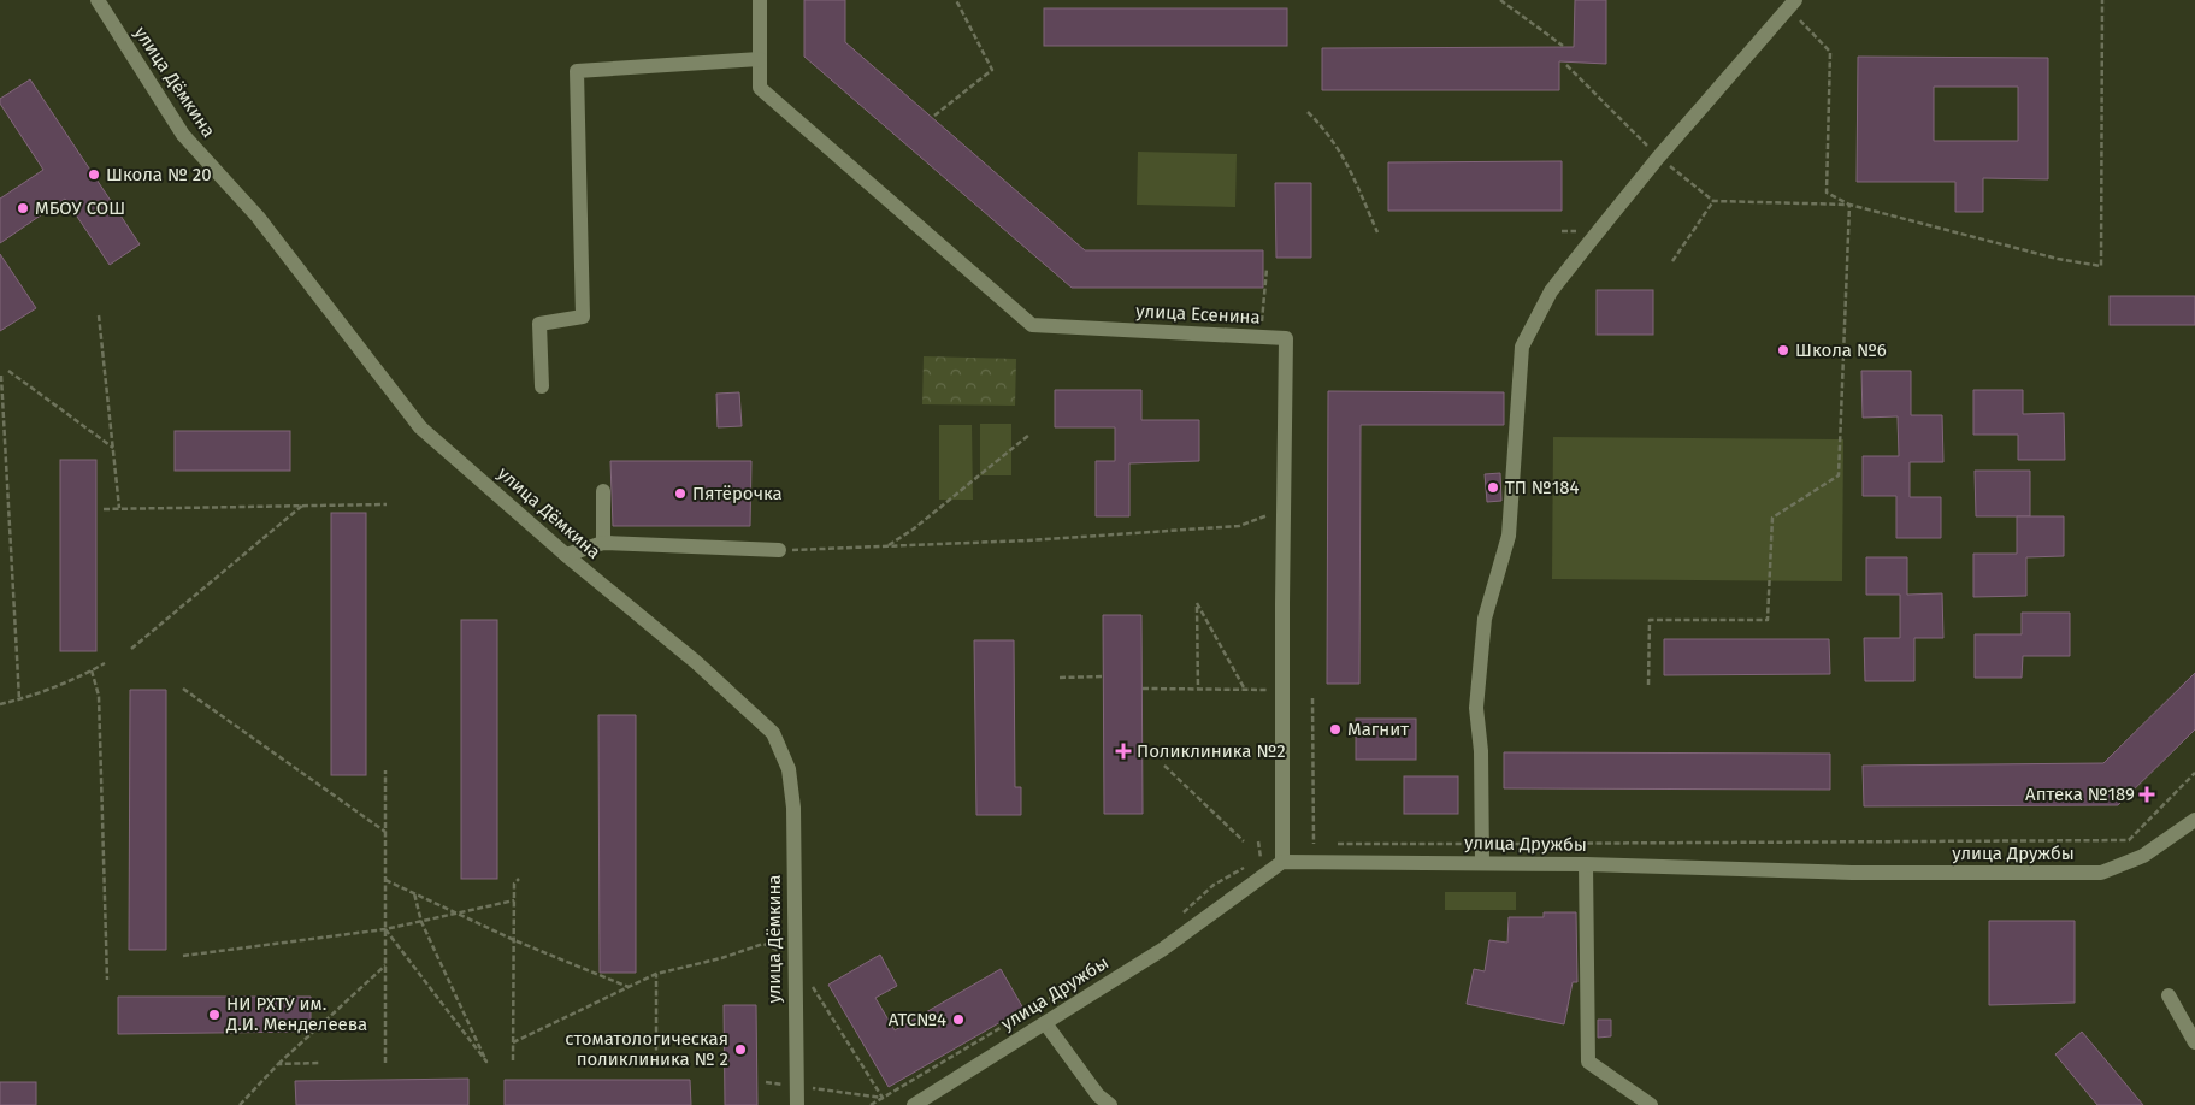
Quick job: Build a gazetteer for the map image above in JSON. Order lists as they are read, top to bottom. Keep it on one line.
{"streets":{"street":["улица Дёмкина","улица Есенина","улица Дружбы"]},"crossings":[["улица Есенина","улица Дружбы"]],"places":{"other":["Школа № 20","МБОУ СОШ","Школа №6","ТП №184","Пятёрочка","Магнит","НИ РХТУ им. Д.И. Менделеева","АТС№4","стоматологическая поликлиника № 2"],"health":["Поликлиника №2","Аптека №189"]}}
